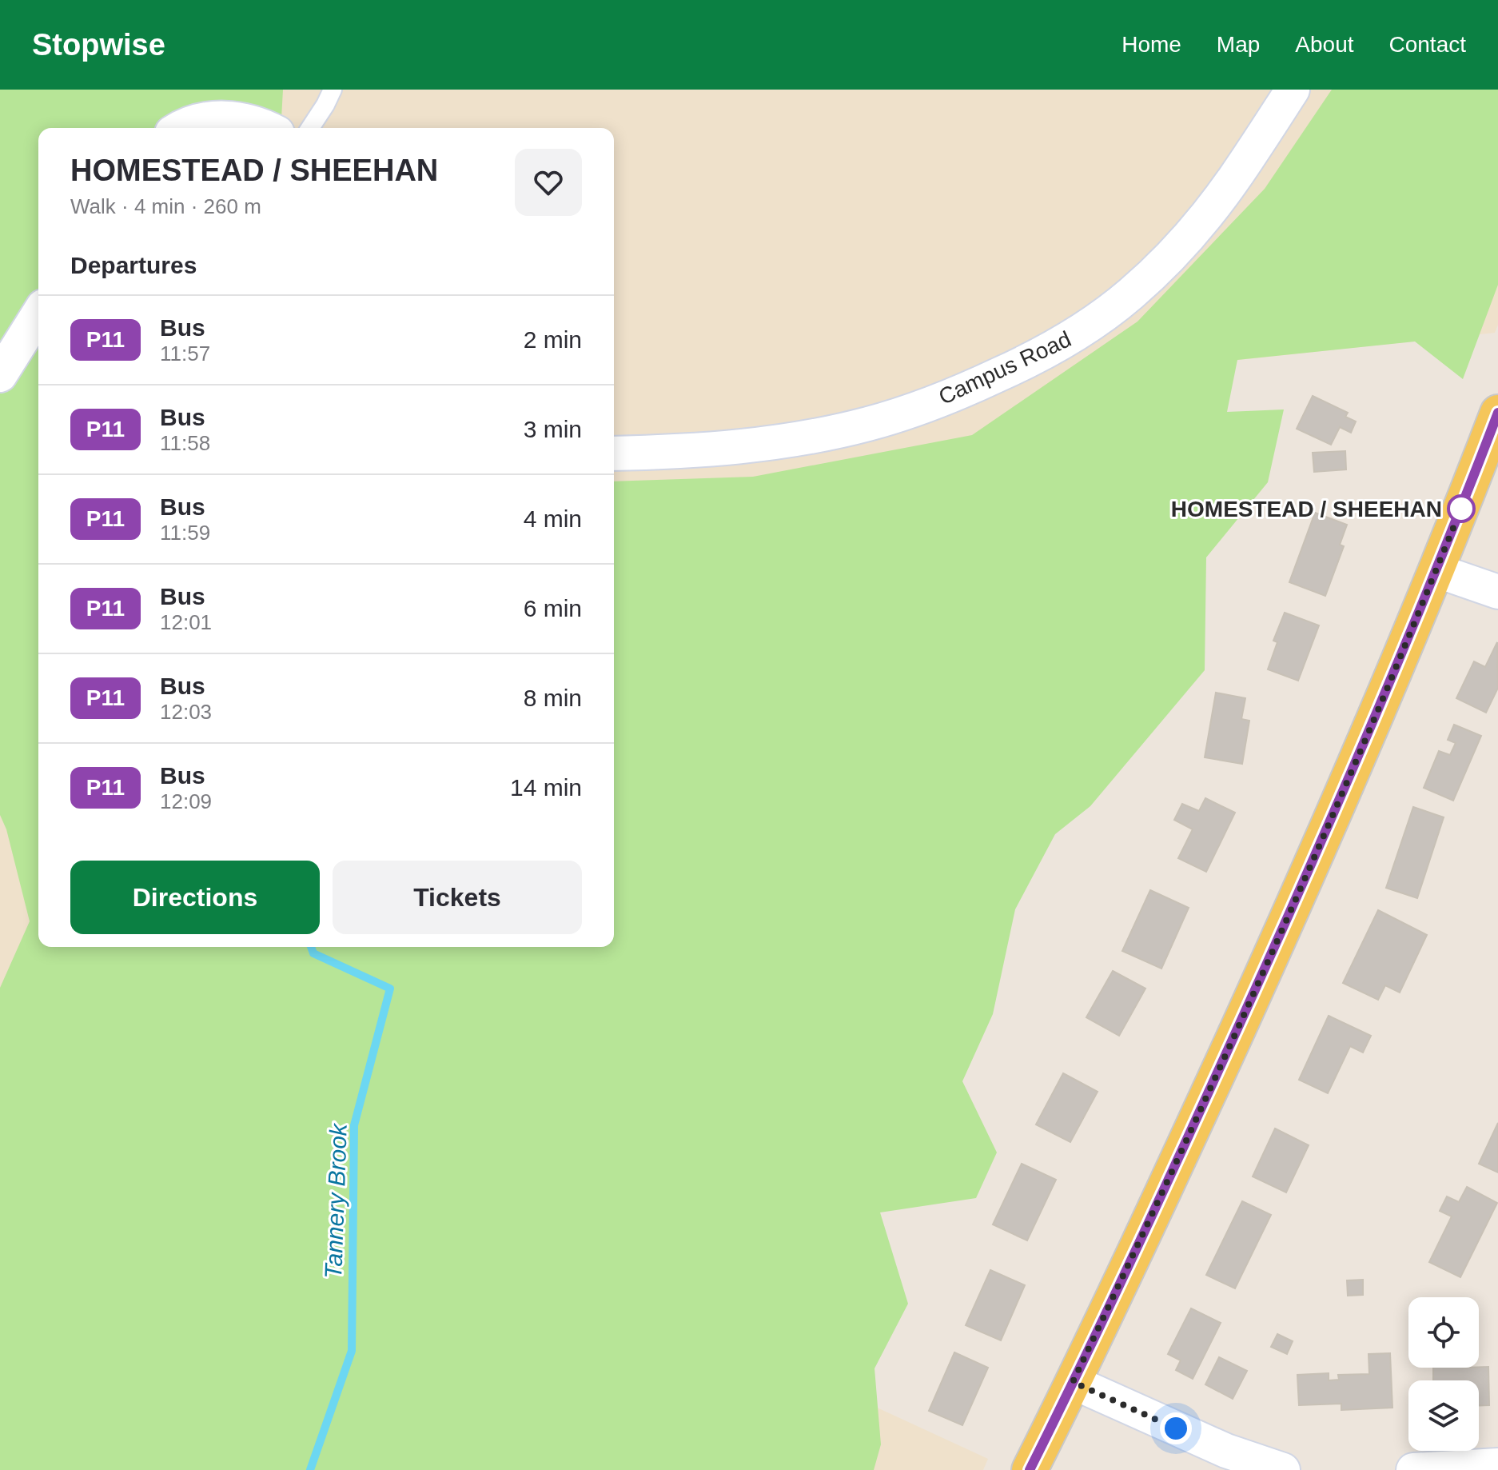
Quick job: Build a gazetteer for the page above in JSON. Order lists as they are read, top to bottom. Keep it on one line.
{"streets":{"street":["Campus Road"]},"water":["Tannery Brook"],"places":["HOMESTEAD / SHEEHAN"],"lines":["bus line P11"],"page":{"header":"Stopwise","nav":["Home","Map","About","Contact"],"heading":[["HOMESTEAD / SHEEHAN","Walk · 4 min · 260 m"],"Departures"],"list":[{"mark":"P11","name":"Bus","note":"11:57","value":"2 min"},{"mark":"P11","name":"Bus","note":"11:58","value":"3 min"},{"mark":"P11","name":"Bus","note":"11:59","value":"4 min"},{"mark":"P11","name":"Bus","note":"12:01","value":"6 min"},{"mark":"P11","name":"Bus","note":"12:03","value":"8 min"},{"mark":"P11","name":"Bus","note":"12:09","value":"14 min"}],"buttons":["Directions","Tickets"]}}
